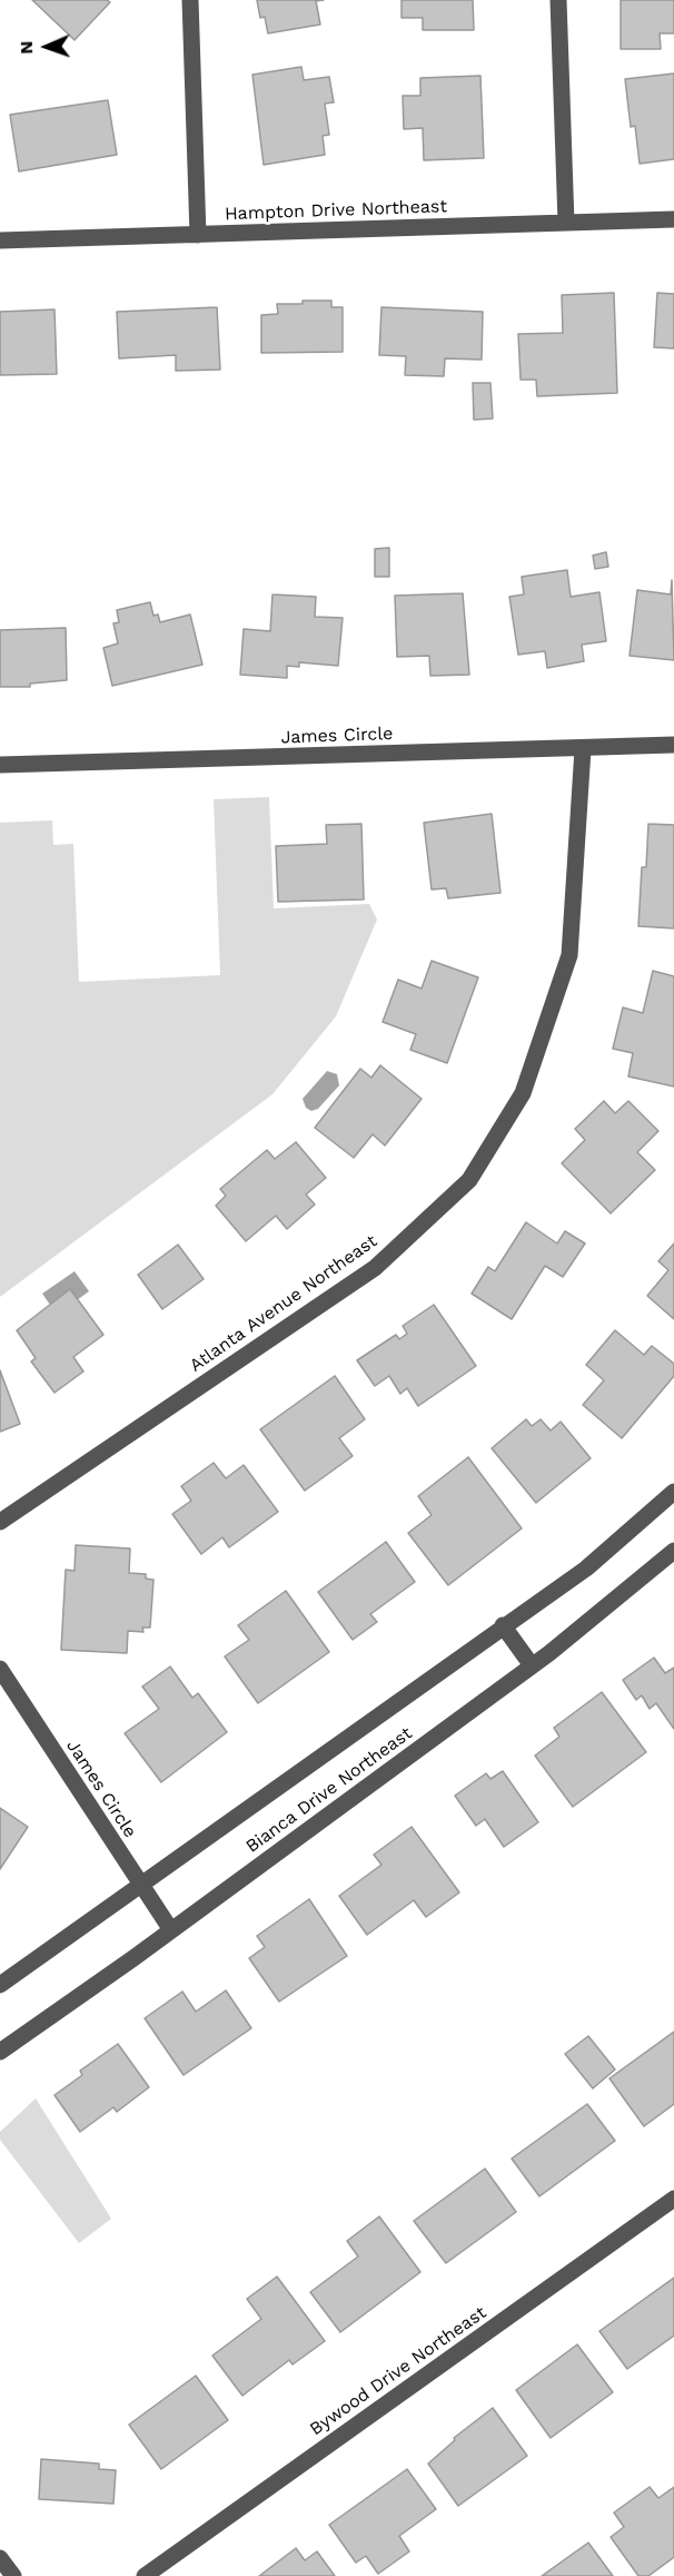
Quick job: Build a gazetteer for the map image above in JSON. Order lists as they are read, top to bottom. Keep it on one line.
{"streets":{"street":["Hampton Drive Northeast","James Circle","Atlanta Avenue Northeast","Bianca Drive Northeast","Bywood Drive Northeast"]},"crossings":[["James Circle","Atlanta Avenue Northeast"],["James Circle","Bianca Drive Northeast"]],"north":"left"}
